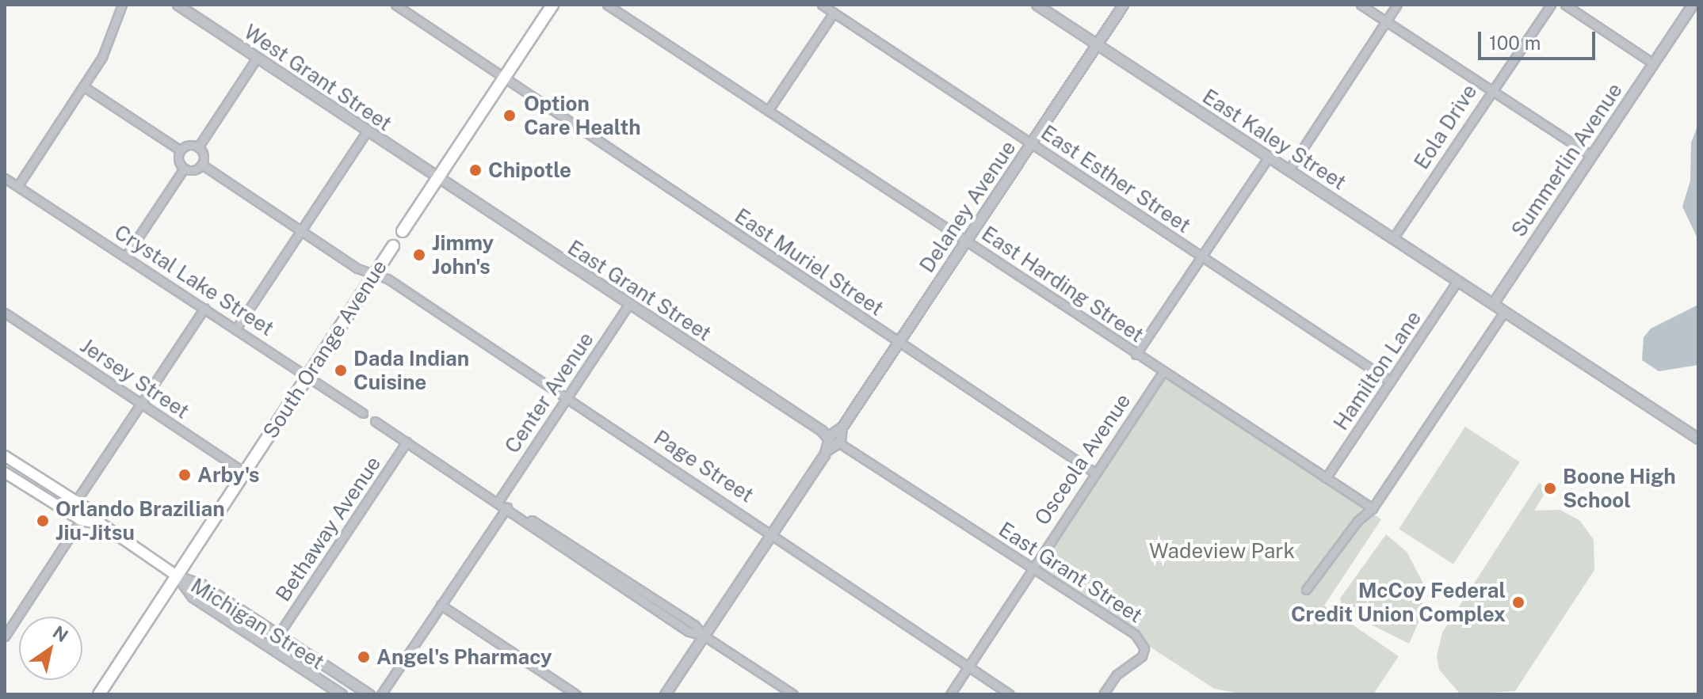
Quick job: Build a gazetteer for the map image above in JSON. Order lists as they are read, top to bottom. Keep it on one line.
{"streets":{"main road":["South Orange Avenue","Michigan Street"],"street":["West Grant Street","Eola Drive","East Kaley Street","Summerlin Avenue","East Esther Street","Delaney Avenue","East Muriel Street","Crystal Lake Street","East Harding Street","East Grant Street","Hamilton Lane","Jersey Street","Center Avenue","Osceola Avenue","Page Street","Bethaway Avenue"]},"crossings":[["West Grant Street","East Grant Street"],["West Grant Street","South Orange Avenue"],["Eola Drive","East Kaley Street"],["East Kaley Street","Summerlin Avenue"],["East Kaley Street","Delaney Avenue"],["East Kaley Street","Hamilton Lane"],["East Esther Street","Delaney Avenue"],["East Esther Street","Hamilton Lane"],["Delaney Avenue","East Muriel Street"],["Delaney Avenue","East Harding Street"],["Delaney Avenue","East Grant Street"],["Delaney Avenue","Page Street"],["East Muriel Street","South Orange Avenue"],["East Muriel Street","Osceola Avenue"],["Crystal Lake Street","South Orange Avenue"],["East Harding Street","Hamilton Lane"],["East Harding Street","Osceola Avenue"],["East Grant Street","South Orange Avenue"],["East Grant Street","Center Avenue"],["East Grant Street","Osceola Avenue"],["South Orange Avenue","Jersey Street"],["South Orange Avenue","Page Street"],["South Orange Avenue","Michigan Street"],["Center Avenue","Page Street"],["Osceola Avenue","Page Street"],["Bethaway Avenue","Michigan Street"]],"parks":["Wadeview Park"],"places":["Option Care Health","Chipotle","Jimmy John's","Dada Indian Cuisine","Arby's","Boone High School","Orlando Brazilian Jiu-Jitsu","McCoy Federal Credit Union Complex","Angel's Pharmacy"],"scale_bar":"100 m","north":"top right"}
